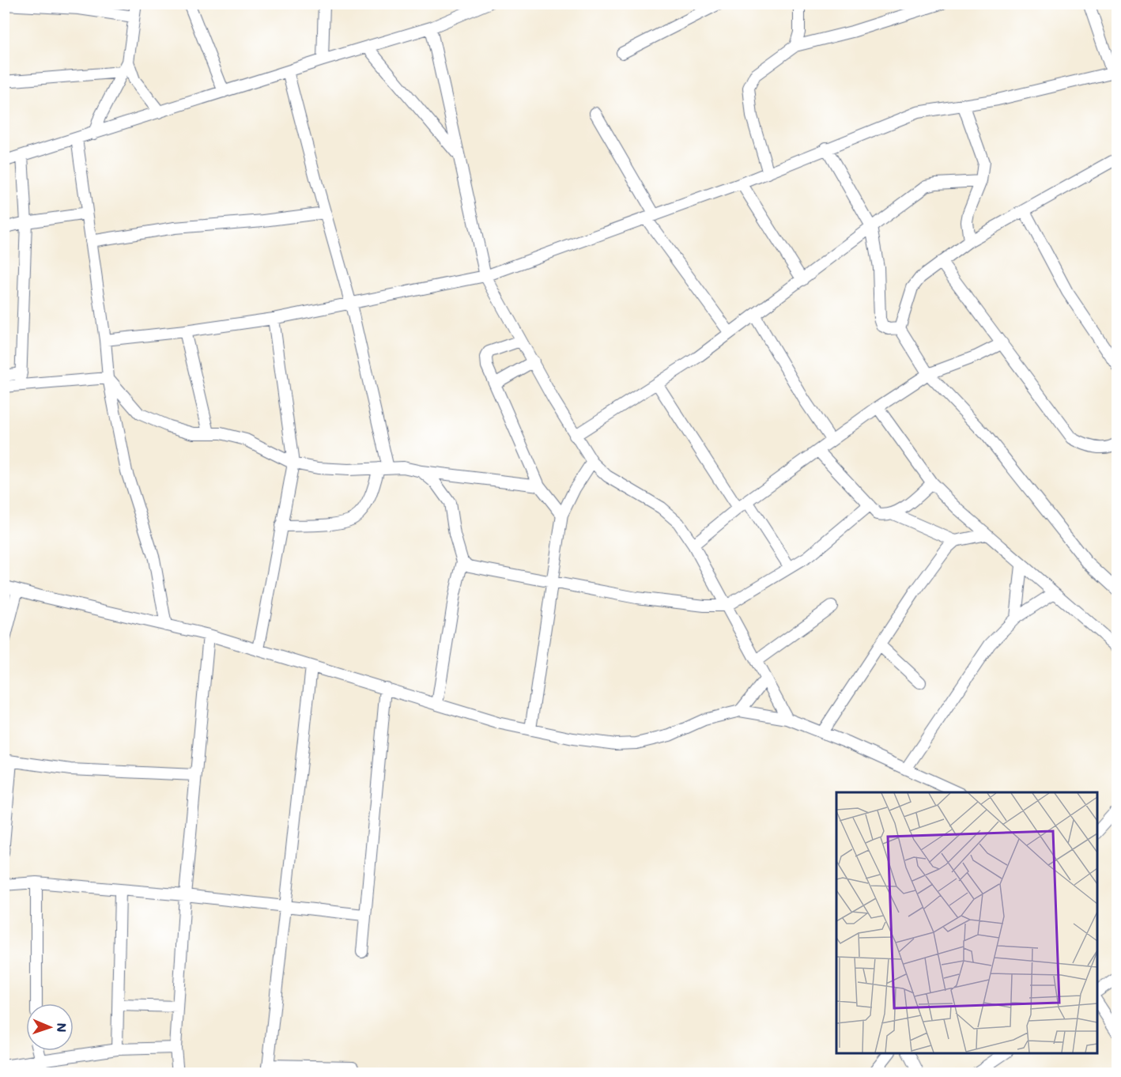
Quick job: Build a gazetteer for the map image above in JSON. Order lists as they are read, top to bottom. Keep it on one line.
{"north":"right"}
